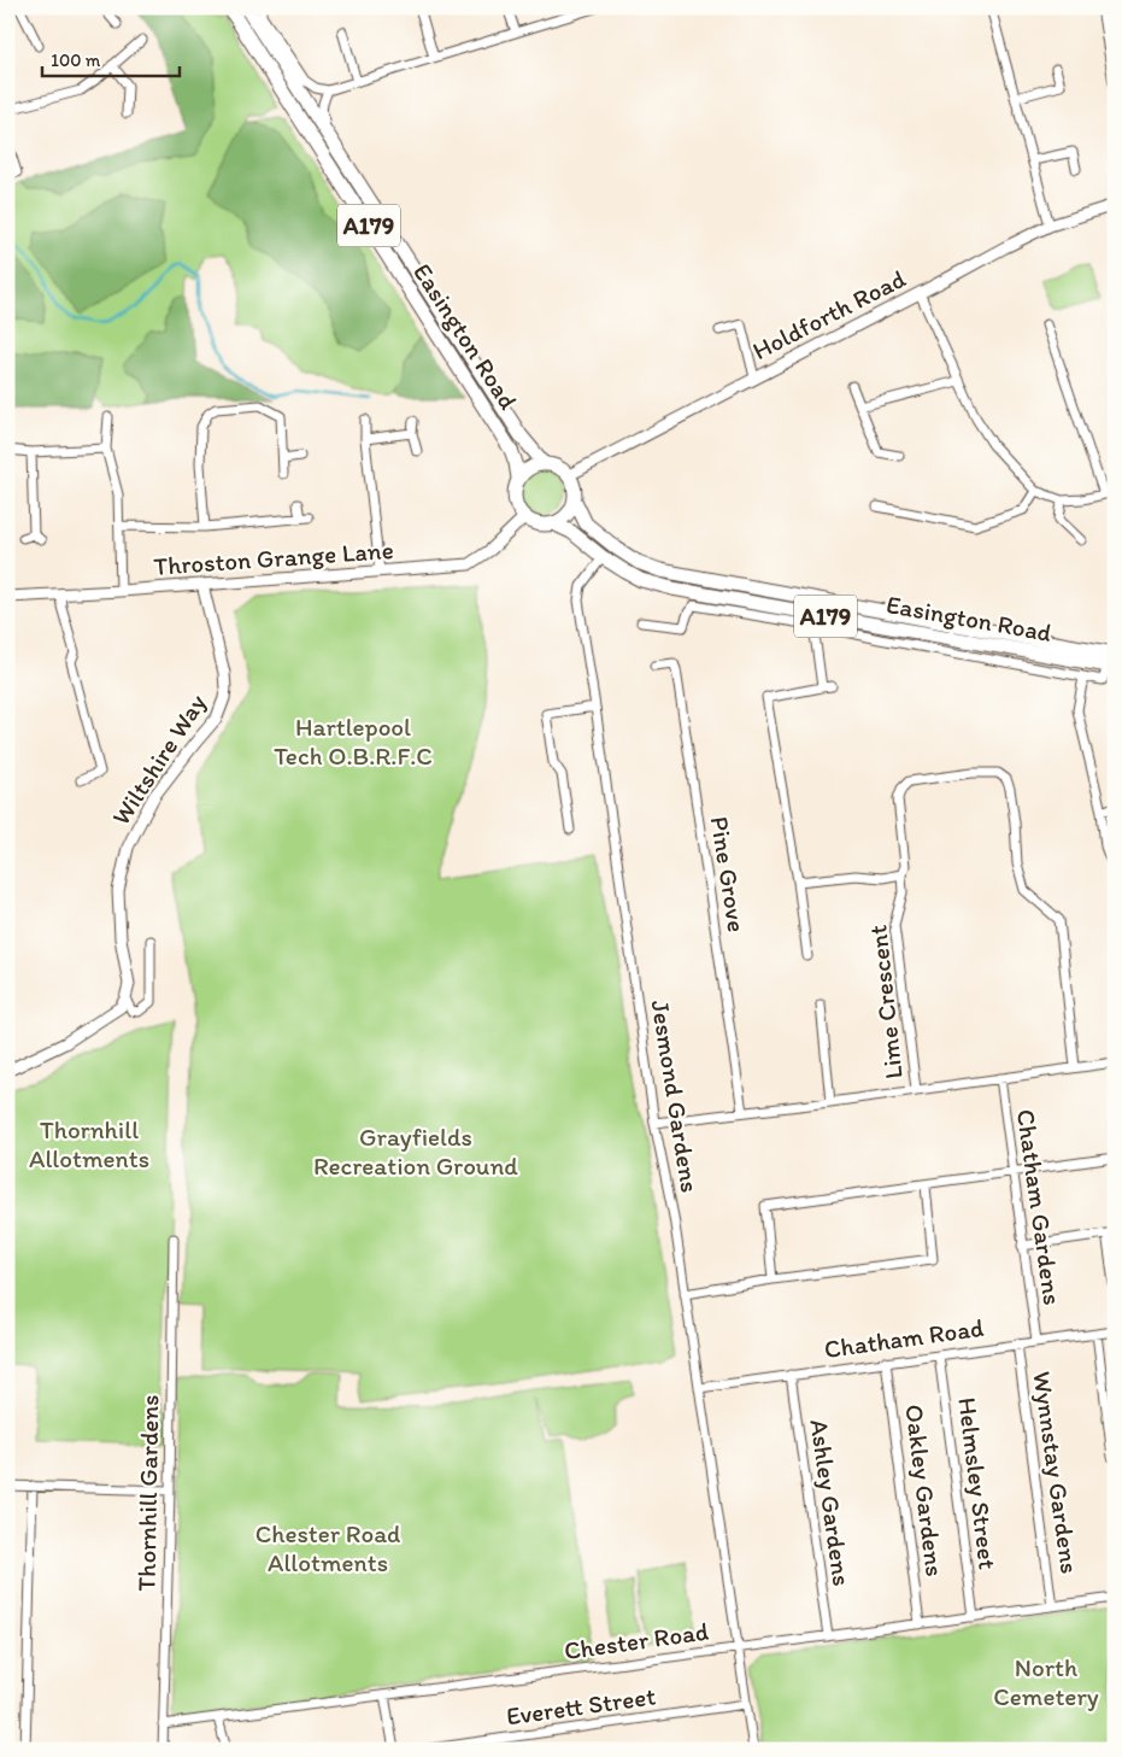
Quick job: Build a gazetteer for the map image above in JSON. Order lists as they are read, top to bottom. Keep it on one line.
{"streets":{"highway":["A179","Easington Road"],"street":["Holdforth Road","Throston Grange Lane","Wiltshire Way","Pine Grove","Lime Crescent","Jesmond Gardens","Chatham Gardens","Chatham Road","Wynnstay Gardens","Helmsley Street","Oakley Gardens","Thornhill Gardens","Ashley Gardens","Chester Road","Everett Street"]},"crossings":[["Holdforth Road","Easington Road"],["Holdforth Road","Throston Grange Lane"],["Easington Road","Throston Grange Lane"],["Easington Road","Jesmond Gardens"],["Throston Grange Lane","Wiltshire Way"],["Jesmond Gardens","Chatham Road"],["Jesmond Gardens","Chester Road"],["Jesmond Gardens","Everett Street"],["Chatham Gardens","Chatham Road"],["Chatham Road","Wynnstay Gardens"],["Chatham Road","Helmsley Street"],["Chatham Road","Oakley Gardens"],["Chatham Road","Ashley Gardens"],["Wynnstay Gardens","Chester Road"],["Helmsley Street","Chester Road"],["Oakley Gardens","Chester Road"],["Thornhill Gardens","Chester Road"],["Ashley Gardens","Chester Road"]],"parks":["Hartlepool Tech O.B.R.F.C","Thornhill Allotments","Grayfields Recreation Ground","Chester Road Allotments","North Cemetery"],"scale_bar":"100 m"}
